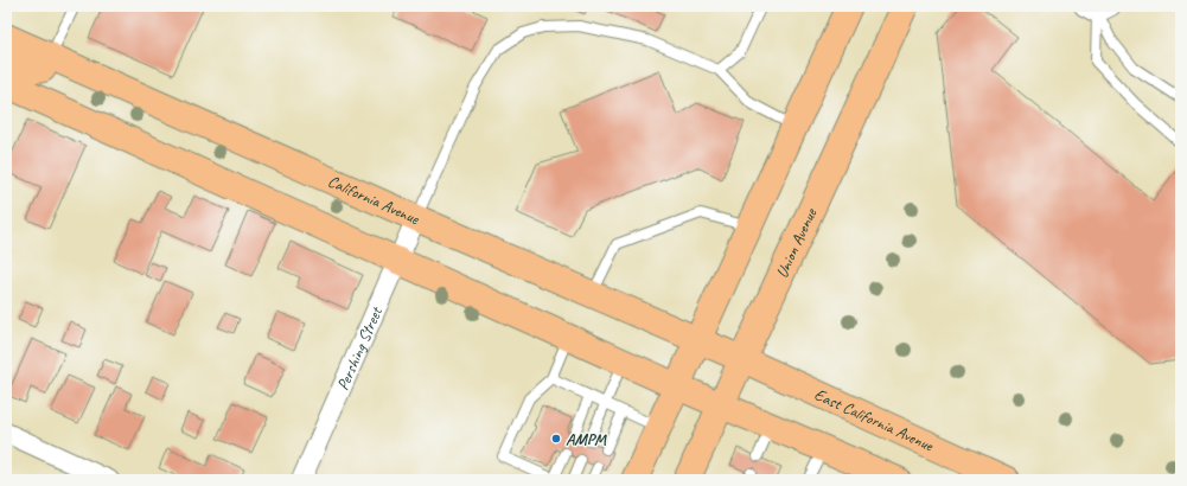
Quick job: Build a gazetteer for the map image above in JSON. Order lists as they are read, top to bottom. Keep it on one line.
{"streets":{"main road":["California Avenue","Union Avenue","East California Avenue"],"street":["Pershing Street"]},"crossings":[["California Avenue","Union Avenue"],["California Avenue","Pershing Street"],["California Avenue","East California Avenue"],["Union Avenue","East California Avenue"]],"places":["AMPM"]}
